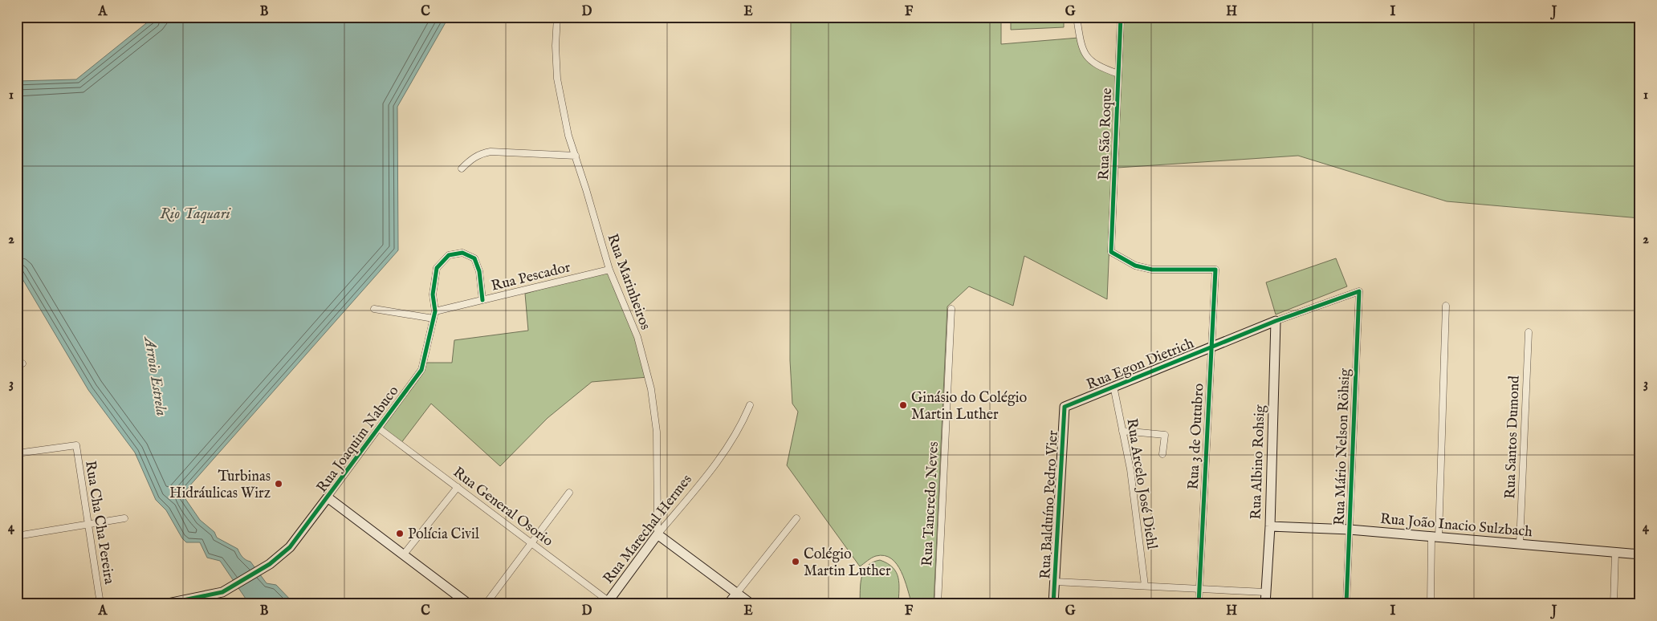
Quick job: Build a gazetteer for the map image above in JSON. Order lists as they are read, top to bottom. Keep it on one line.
{"streets":{"street":["Rua São Roque","Rua Pescador","Rua Marinheiros","Rua Egon Dietrich","Rua 3 de Outubro","Rua Santos Dumond","Rua Joaquim Nabuco","Rua Mário Nelson Röhsig","Rua Albino Rohsig","Rua Arcelo José Diehl","Rua Tancredo Neves","Rua Balduíno Pedro Vier","Rua General Osorio","Rua Cha Cha Pereira","Rua João Inacio Sulzbach","Rua Marechal Hermes"]},"crossings":[["Rua São Roque","Rua 3 de Outubro"],["Rua Pescador","Rua Marinheiros"],["Rua Pescador","Rua Joaquim Nabuco"],["Rua Marinheiros","Rua Marechal Hermes"],["Rua Egon Dietrich","Rua 3 de Outubro"],["Rua Egon Dietrich","Rua Mário Nelson Röhsig"],["Rua Egon Dietrich","Rua Albino Rohsig"],["Rua Egon Dietrich","Rua Arcelo José Diehl"],["Rua Egon Dietrich","Rua Balduíno Pedro Vier"],["Rua Santos Dumond","Rua João Inacio Sulzbach"],["Rua Joaquim Nabuco","Rua General Osorio"],["Rua Mário Nelson Röhsig","Rua João Inacio Sulzbach"],["Rua Albino Rohsig","Rua João Inacio Sulzbach"],["Rua General Osorio","Rua Marechal Hermes"]],"water":["Rio Taquari","Arroio Estrela"],"places":["Ginásio do Colégio Martin Luther","Turbinas Hidráulicas Wirz","Polícia Civil","Colégio Martin Luther"],"grid":{"columns":["A","B","C","D","E","F","G","H","I","J"],"rows":["1","2","3","4"]}}
